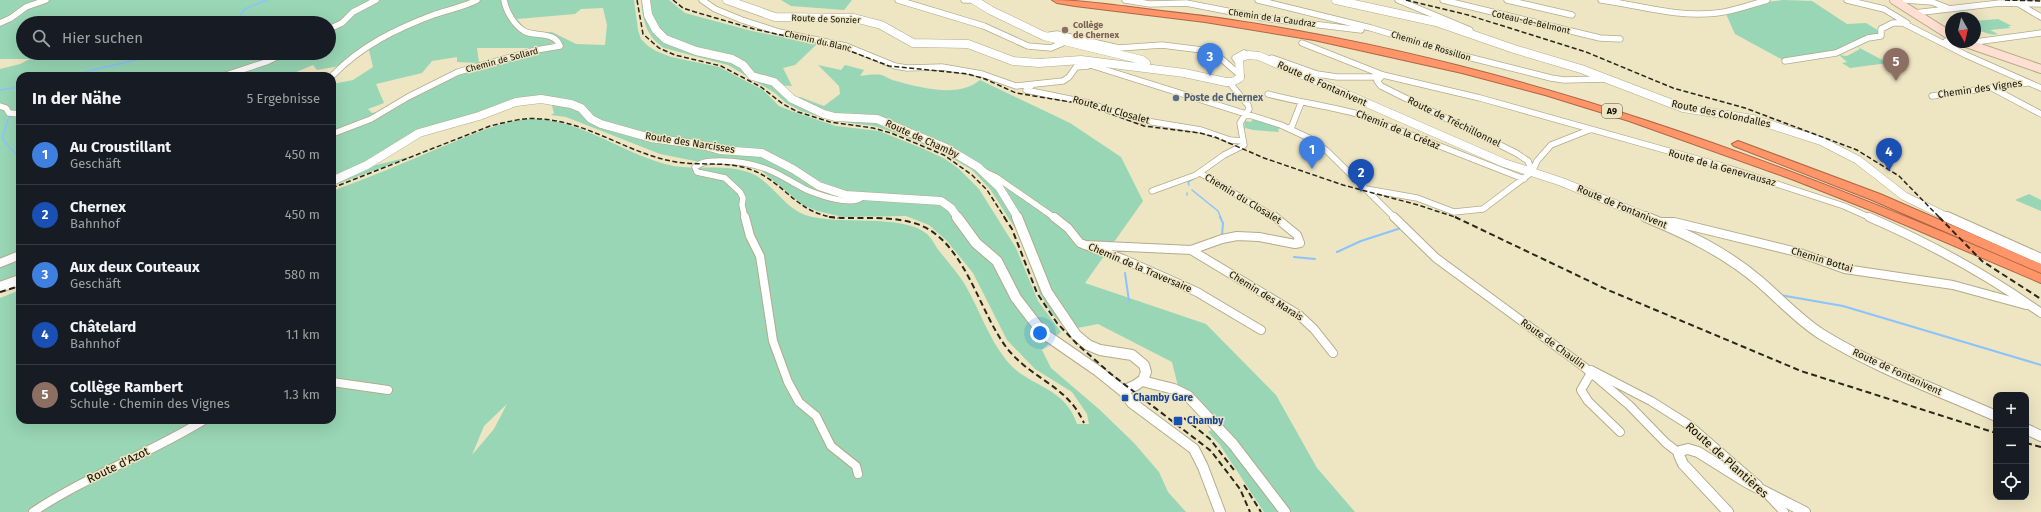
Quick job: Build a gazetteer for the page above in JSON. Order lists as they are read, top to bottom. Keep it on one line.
{"streets":{"highway":["A9"],"street":["Chemin de la Caudraz","Route de Sonzier","Coteau-de-Belmont","Chemin du Blanc","Chemin de Rossillon","Chemin de Sollard","Route de Fontanivent","Chemin des Vignes","Route du Closalet","Route des Colondalles","Route de Tréchillonnel","Chemin de la Crétaz","Route de Chamby","Route des Narcisses","Route de la Genevrausaz","Chemin du Closalet","Chemin Bottai","Chemin de la Traversaire","Chemin des Marais","Route de Chaulin","Route de Plantières","Route d'Azot"]},"crossings":[["Chemin de la Caudraz","Chemin de Rossillon"],["Chemin du Blanc","Route du Closalet"],["Chemin du Blanc","Route de Chaulin"],["Chemin de Rossillon","Route des Colondalles"],["Route de Fontanivent","Route de Tréchillonnel"],["Route de Fontanivent","Chemin Bottai"],["Route de Tréchillonnel","Route de la Genevrausaz"],["Route de Chamby","Chemin de la Traversaire"],["Route de la Genevrausaz","Chemin Bottai"],["Chemin du Closalet","Chemin des Marais"],["Chemin de la Traversaire","Chemin des Marais"],["Route de Chaulin","Route de Plantières"]],"places":{"other":["Collège de Chernex","Poste de Chernex"],"transit":["Chamby Gare","Chamby"]},"north":"bottom","page":{"search":"Hier suchen","pins":["3","5","1","4","2"],"heading":["In der Nähe","5 Ergebnisse"],"list":[{"mark":"1","name":"Au Croustillant","note":"Geschäft","value":"450 m"},{"mark":"2","name":"Chernex","note":"Bahnhof","value":"450 m"},{"mark":"3","name":"Aux deux Couteaux","note":"Geschäft","value":"580 m"},{"mark":"4","name":"Châtelard","note":"Bahnhof","value":"1.1 km"},{"mark":"5","name":"Collège Rambert","note":"Schule · Chemin des Vignes","value":"1.3 km"}],"map_buttons":["+","−"]}}
